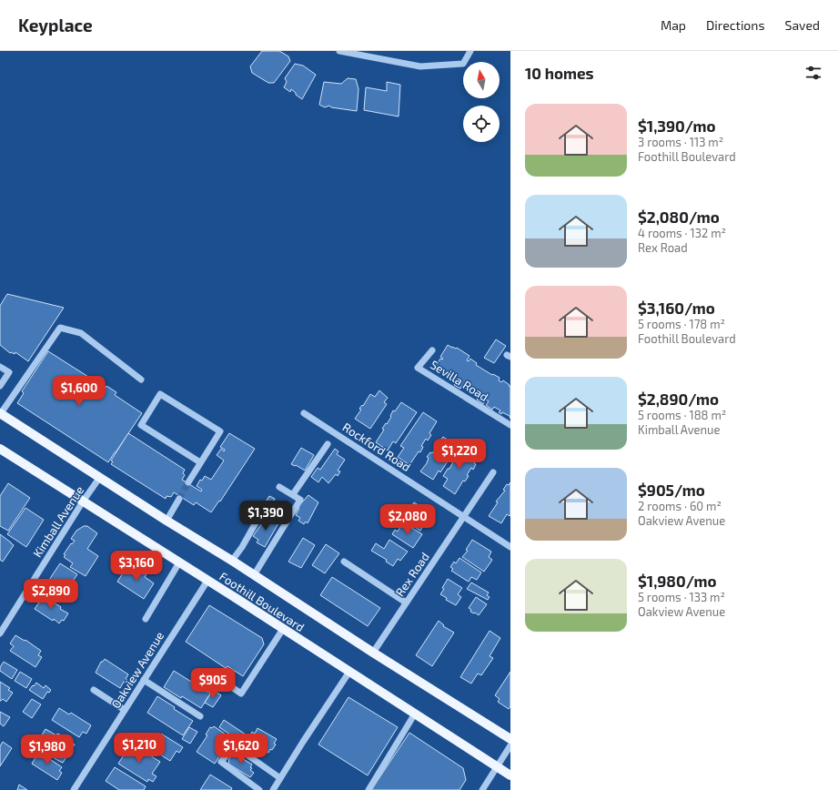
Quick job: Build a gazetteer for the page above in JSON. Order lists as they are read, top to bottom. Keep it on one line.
{"streets":{"main road":["Foothill Boulevard"],"street":["Sevilla Road","Rockford Road","Kimball Avenue","Rex Road","Oakview Avenue"]},"crossings":[["Rockford Road","Rex Road"],["Kimball Avenue","Foothill Boulevard"],["Rex Road","Foothill Boulevard"],["Foothill Boulevard","Oakview Avenue"]],"north":"top","page":{"header":"Keyplace","nav":["Map","Directions","Saved"],"heading":"10 homes","list":[{"name":"$1,390/mo","note":"3 rooms · 113 m² · Foothill Boulevard"},{"name":"$2,080/mo","note":"4 rooms · 132 m² · Rex Road"},{"name":"$3,160/mo","note":"5 rooms · 178 m² · Foothill Boulevard"},{"name":"$2,890/mo","note":"5 rooms · 188 m² · Kimball Avenue"},{"name":"$905/mo","note":"2 rooms · 60 m² · Oakview Avenue"},{"name":"$1,980/mo","note":"5 rooms · 133 m² · Oakview Avenue"}],"price":["$1,600","$1,220","$1,390","$2,080","$3,160","$2,890","$905","$1,210","$1,620","$1,980"]}}
